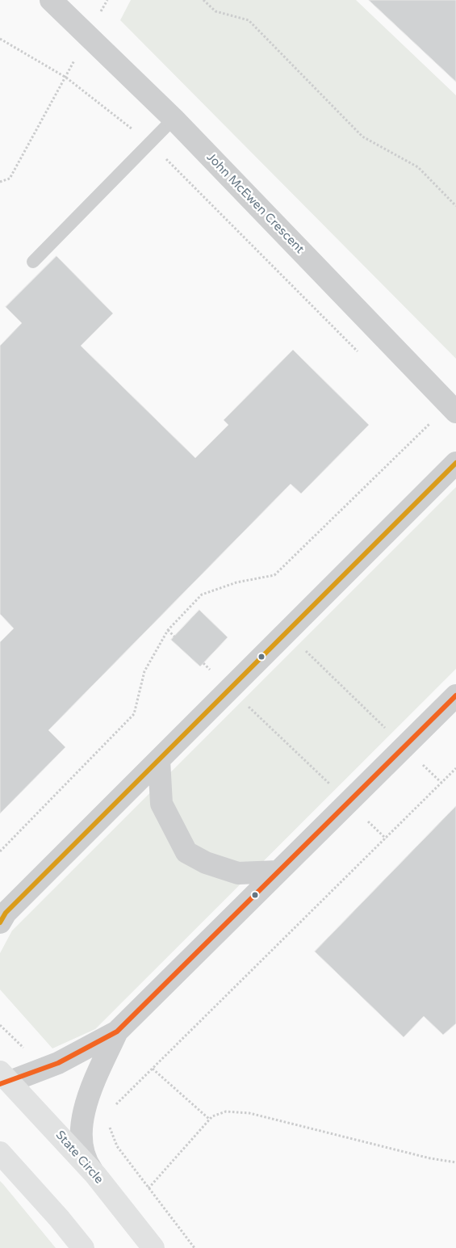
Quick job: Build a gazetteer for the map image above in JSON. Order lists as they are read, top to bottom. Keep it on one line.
{"streets":{"highway":["State Circle"],"street":["John McEwen Crescent"]}}
